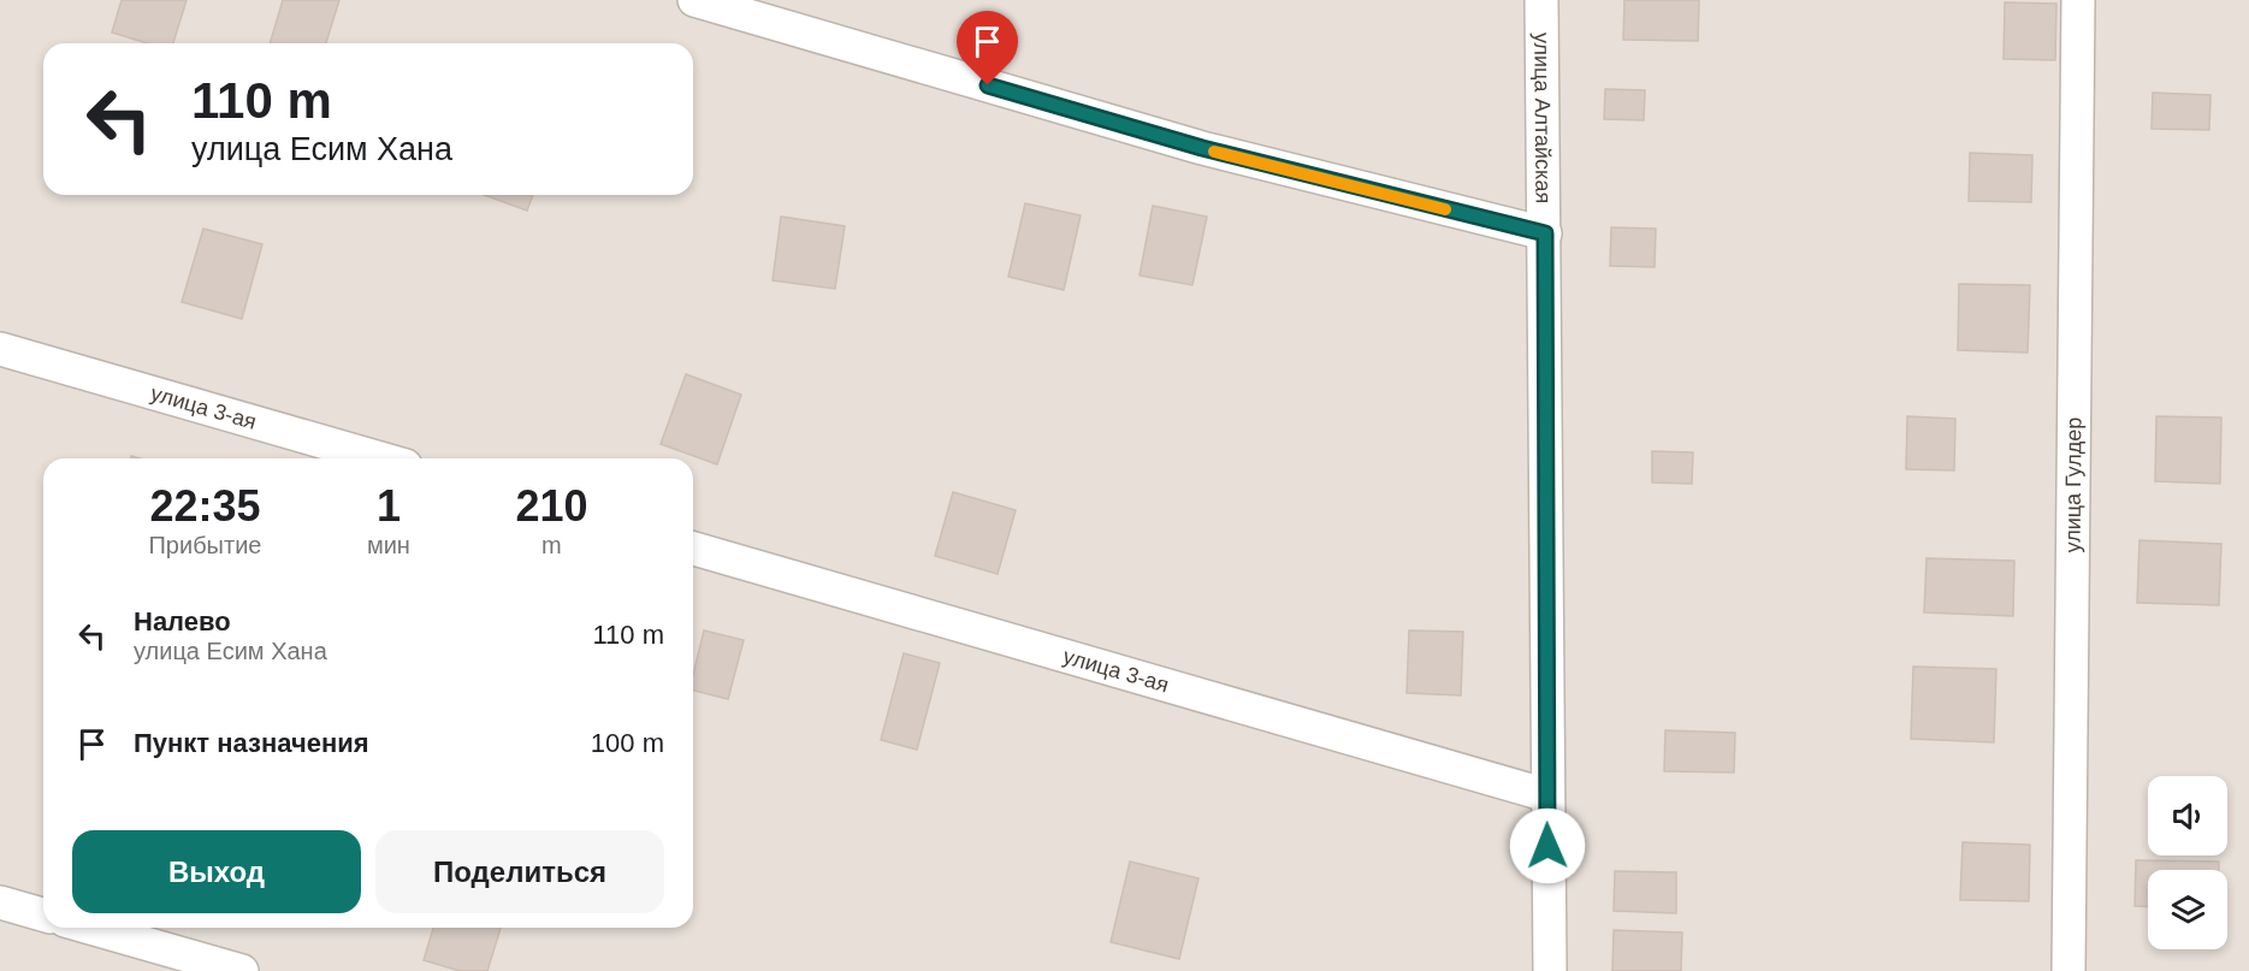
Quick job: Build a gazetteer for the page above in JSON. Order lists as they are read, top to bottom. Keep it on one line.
{"streets":{"street":["улица Алтайская","улица 3-ая","улица Гулдер"]},"crossings":[["улица Алтайская","улица 3-ая"]],"page":{"turn":["110 m","улица Есим Хана"],"eta":["22:35","Прибытие","1","мин","210","m"],"list":[{"name":"Налево","note":"улица Есим Хана","value":"110 m"},{"name":"Пункт назначения","value":"100 m"}],"buttons":["Выход","Поделиться"]}}
